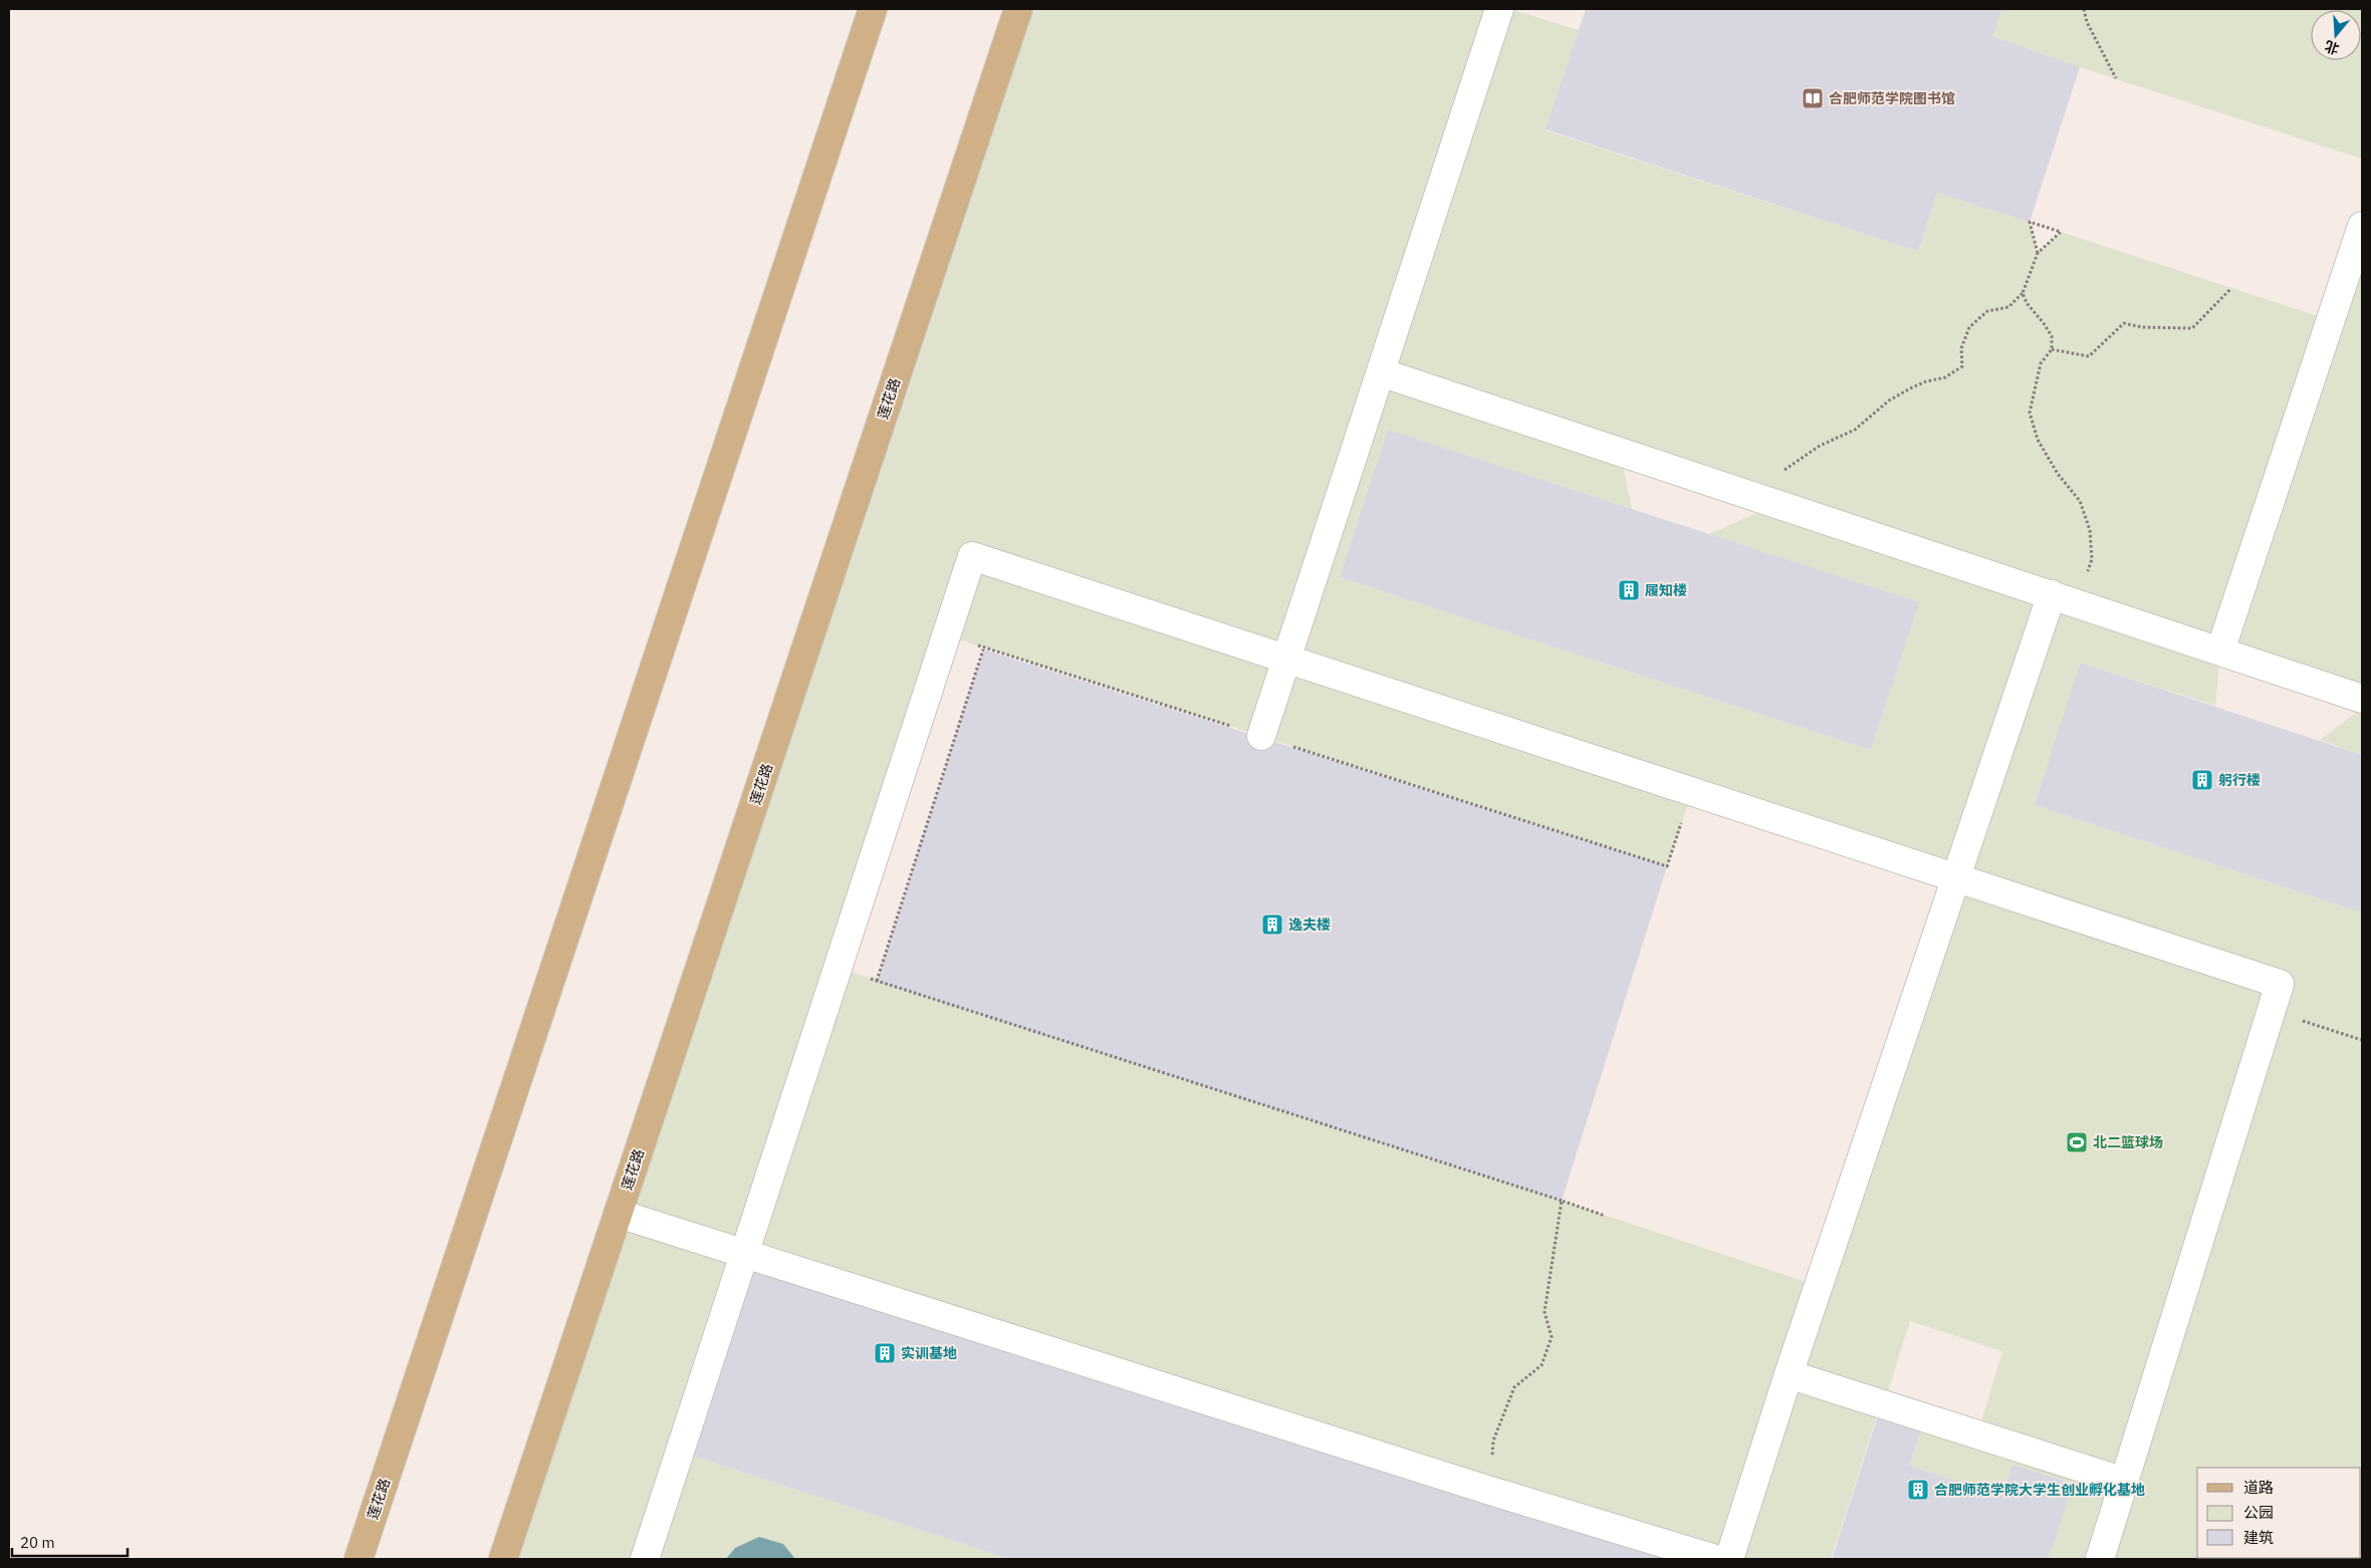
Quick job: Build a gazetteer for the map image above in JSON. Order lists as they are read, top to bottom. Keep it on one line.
{"streets":{"main road":["莲花路"]},"places":{"library":["合肥师范学院图书馆"],"building":["履知楼","躬行楼","逸夫楼","实训基地","合肥师范学院大学生创业孵化基地"],"sports":["北二篮球场"]},"legend":["道路","公园","建筑"],"scale_bar":"20 m","north":"bottom"}
